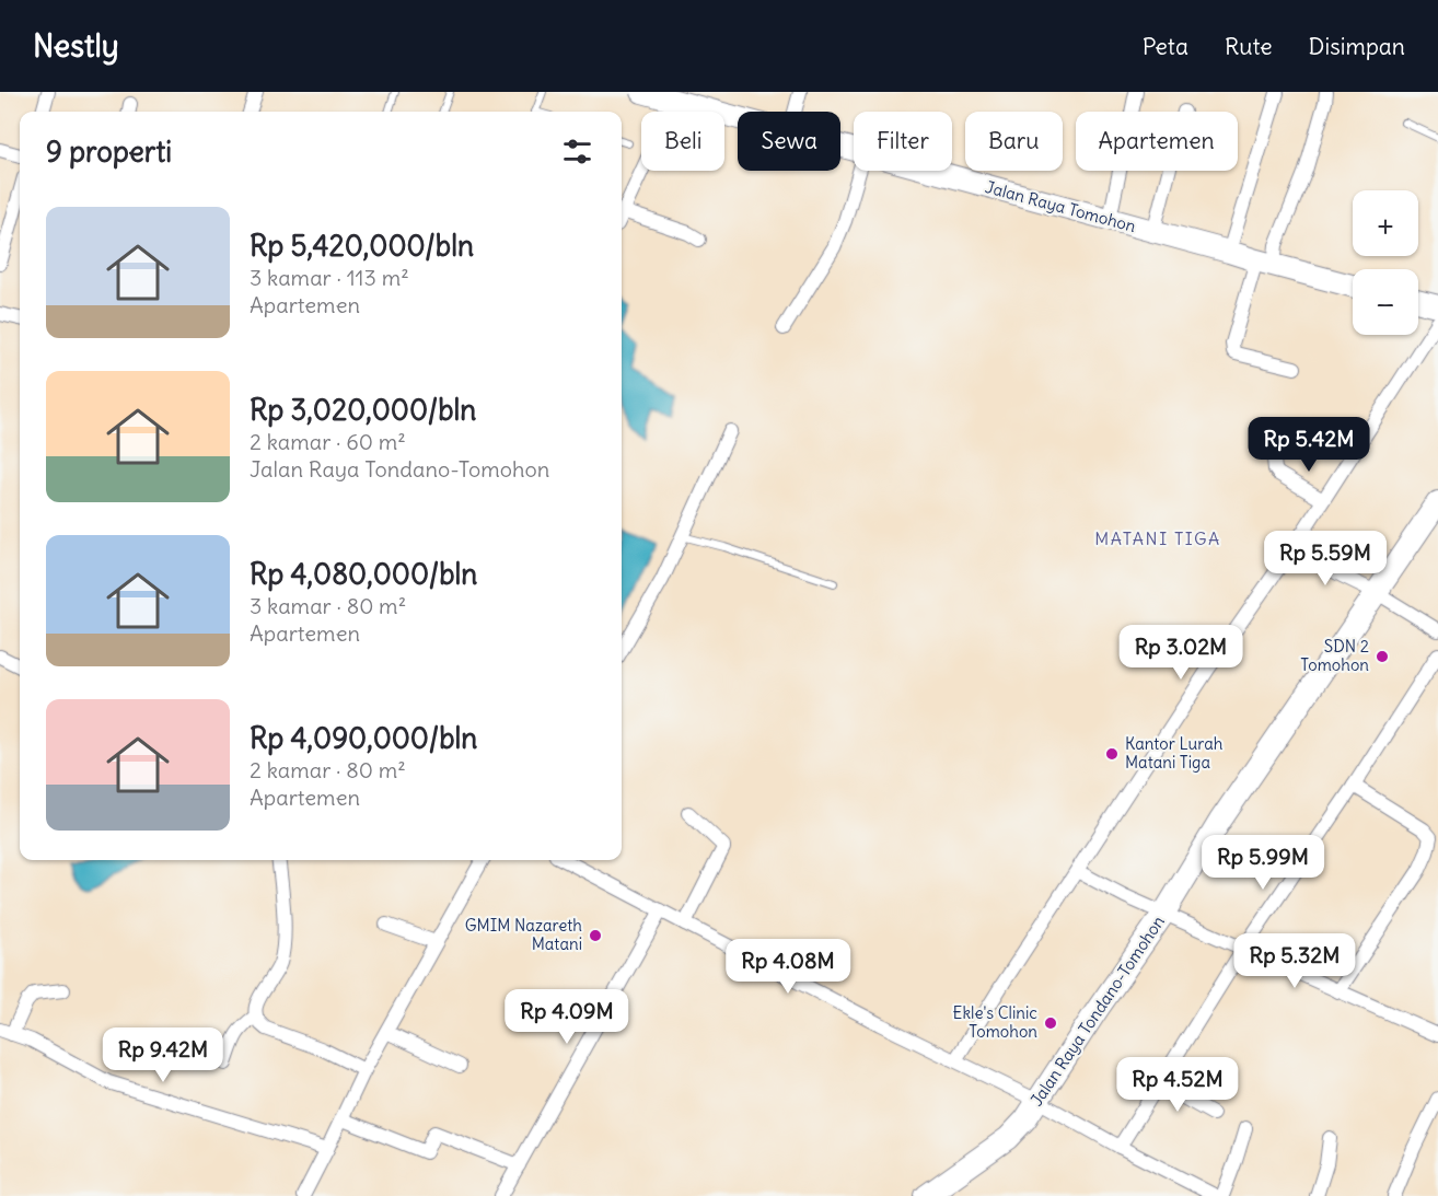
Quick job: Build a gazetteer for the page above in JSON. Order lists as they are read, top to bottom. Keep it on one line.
{"streets":{"highway":["Jalan Raya Tomohon","Jalan Raya Tondano-Tomohon"]},"districts":["MATANI TIGA"],"places":["SDN 2 Tomohon","Kantor Lurah Matani Tiga","GMIM Nazareth Matani","Ekle's Clinic Tomohon"],"page":{"header":"Nestly","nav":["Peta","Rute","Disimpan"],"chip":["Beli","Sewa","Filter","Baru","Apartemen"],"heading":"9 properti","map_buttons":["+","−"],"list":[{"name":"Rp 5,420,000/bln","note":"3 kamar · 113 m² · Apartemen"},{"name":"Rp 3,020,000/bln","note":"2 kamar · 60 m² · Jalan Raya Tondano-Tomohon"},{"name":"Rp 4,080,000/bln","note":"3 kamar · 80 m² · Apartemen"},{"name":"Rp 4,090,000/bln","note":"2 kamar · 80 m² · Apartemen"}],"price":["Rp 5.42M","Rp 5.59M","Rp 3.02M","Rp 5.99M","Rp 5.32M","Rp 4.08M","Rp 4.09M","Rp 9.42M","Rp 4.52M"]}}
